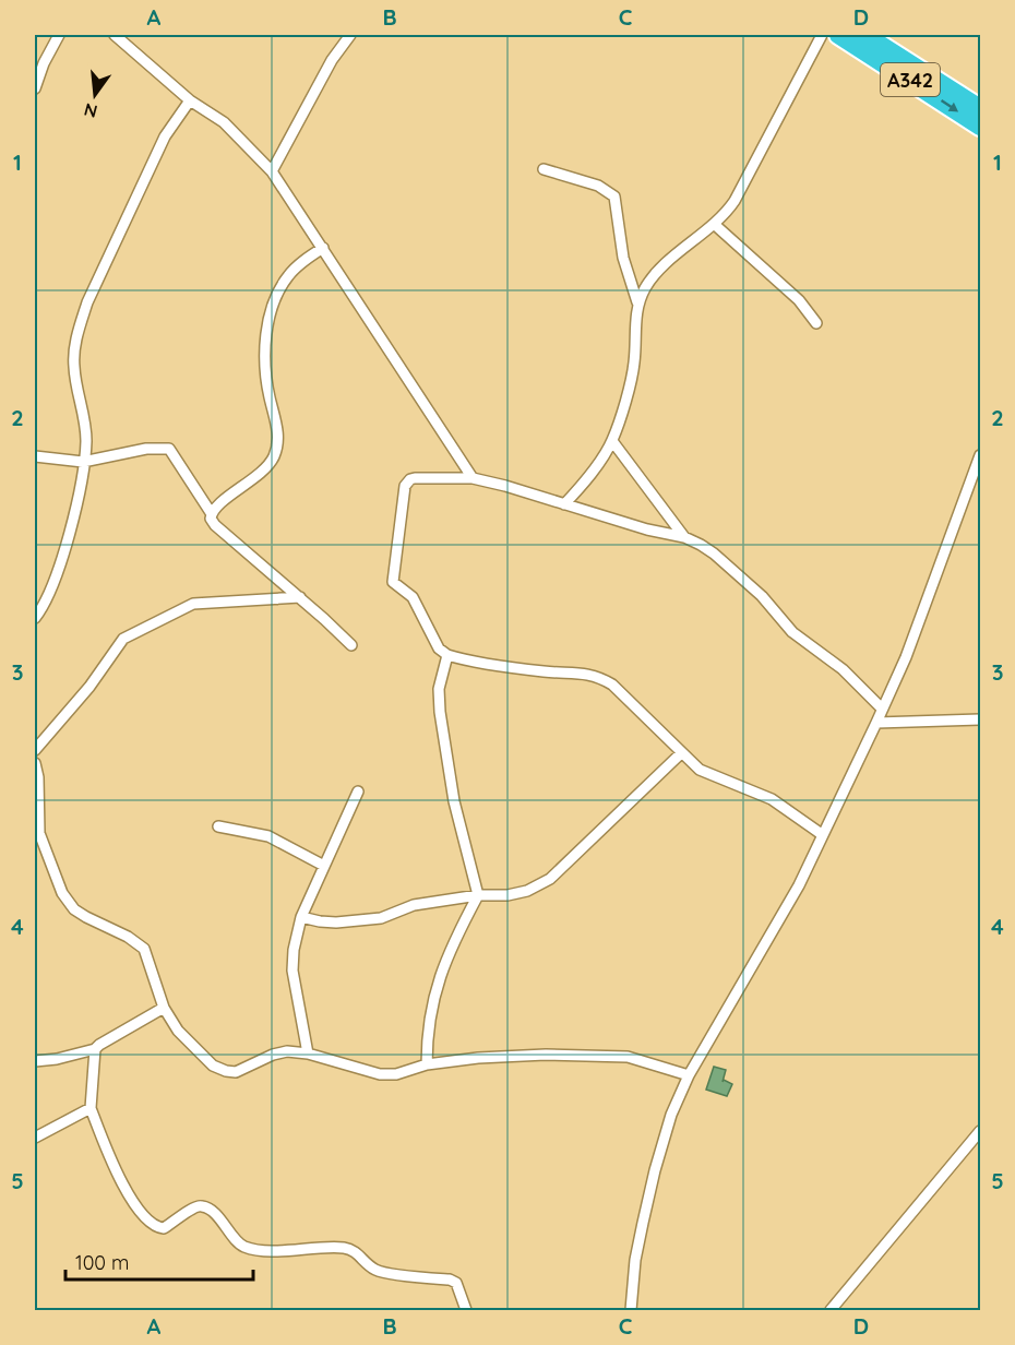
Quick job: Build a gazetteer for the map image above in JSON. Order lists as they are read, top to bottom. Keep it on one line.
{"streets":{"highway":["A342"]},"scale_bar":"100 m","north":"bottom","grid":{"columns":["A","B","C","D"],"rows":["1","2","3","4","5"]}}
